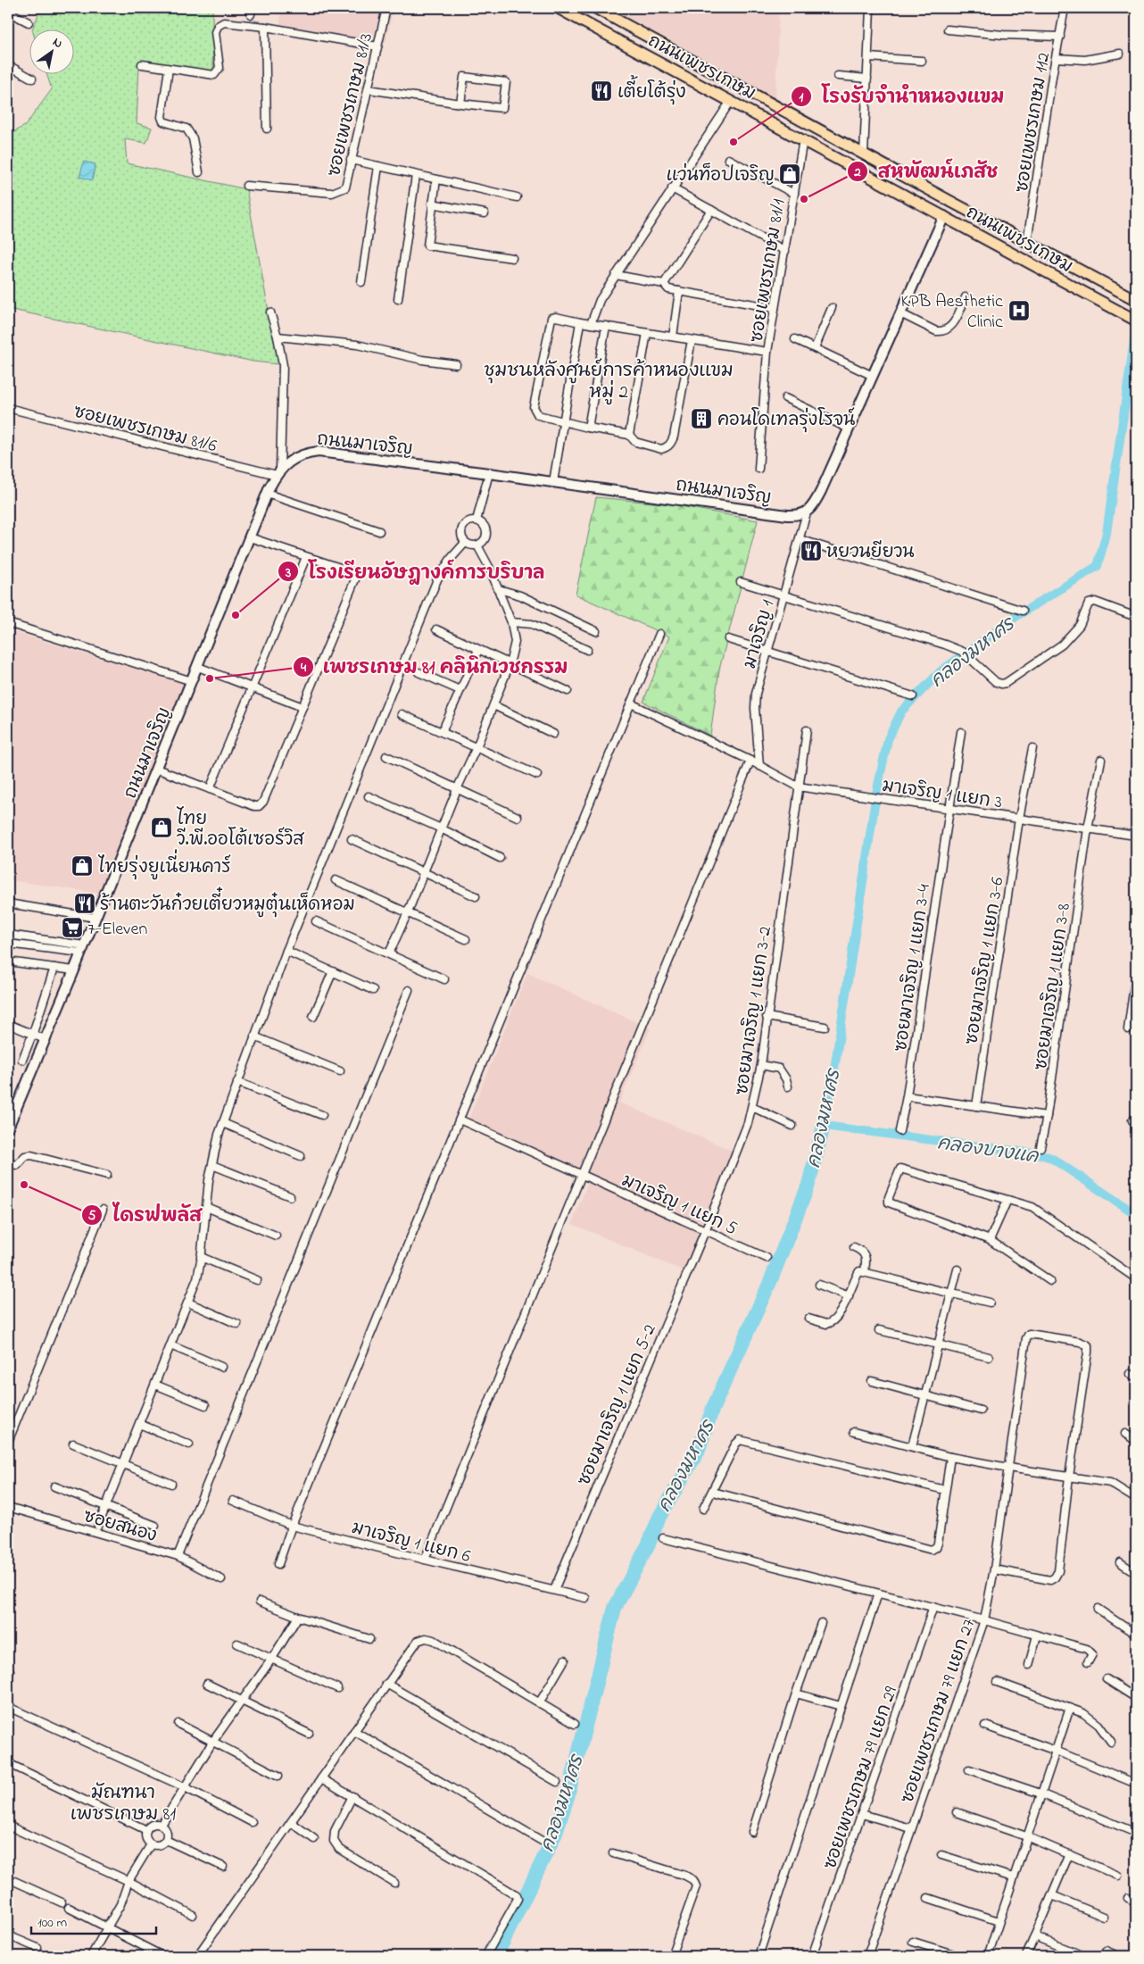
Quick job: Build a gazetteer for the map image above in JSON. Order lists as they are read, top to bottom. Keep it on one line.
{"streets":{"main road":["ถนนเพชรเกษม","ถนนมาเจริญ"],"street":["ซอยเพชรเกษม 81/3","ซอยเพชรเกษม 112","ซอยเพชรเกษม 81/1","ซอยเพชรเกษม 81/6","มาเจริญ 1","มาเจริญ 1 แยก 3","ซอยมาเจริญ 1 แยก 3-6","ซอยมาเจริญ 1 แยก 3-4","ซอยมาเจริญ 1 แยก 3-8","ซอยมาเจริญ 1 แยก 3-2","มาเจริญ 1 แยก 5","ซอยมาเจริญ 1 แยก 5-2","ซอยสนอง","มาเจริญ 1 แยก 6","ซอยเพชรเกษม 79 แยก 27","ซอยเพชรเกษม 79 แยก 29"]},"crossings":[["ถนนเพชรเกษม","ซอยเพชรเกษม 112"],["ถนนเพชรเกษม","ซอยเพชรเกษม 81/1"],["ซอยเพชรเกษม 81/6","ถนนมาเจริญ"],["ถนนมาเจริญ","มาเจริญ 1"],["มาเจริญ 1","มาเจริญ 1 แยก 3"],["มาเจริญ 1 แยก 3","ซอยมาเจริญ 1 แยก 3-6"],["มาเจริญ 1 แยก 3","ซอยมาเจริญ 1 แยก 3-4"],["มาเจริญ 1 แยก 3","ซอยมาเจริญ 1 แยก 3-8"],["มาเจริญ 1 แยก 3","ซอยมาเจริญ 1 แยก 3-2"],["ซอยมาเจริญ 1 แยก 3-2","มาเจริญ 1 แยก 5"],["ซอยมาเจริญ 1 แยก 3-2","ซอยมาเจริญ 1 แยก 5-2"],["มาเจริญ 1 แยก 5","ซอยมาเจริญ 1 แยก 5-2"],["ซอยมาเจริญ 1 แยก 5-2","มาเจริญ 1 แยก 6"]],"districts":["ชุมชนหลังศูนย์การค้าหนองแขม หมู่ 2","มัณฑนา เพชรเกษม 81"],"water":["คลองมหาศร","คลองบางแค"],"places":{"restaurant":["เตี้ยโต้รุ่ง","หยวนยียวน","ร้านตะวันก๋วยเตี๋ยวหมูตุ๋นเห็ดหอม"],"other":["โรงรับจำนำหนองแขม","สหพัฒน์เภสัช","โรงเรียนอัษฎางค์การบริบาล","เพชรเกษม 81 คลินิกเวชกรรม","ไดรฟพลัส"],"shop":["แว่นท็อปเจริญ","ไทย วี.พี.ออโต้เซอร์วิส","ไทยรุ่งยูเนี่ยนคาร์"],"hospital":["KPB Aesthetic Clinic"],"building":["คอนโดเทลรุ่งโรจน์"],"supermarket":["7-Eleven"]},"scale_bar":"100 m","north":"top right"}
